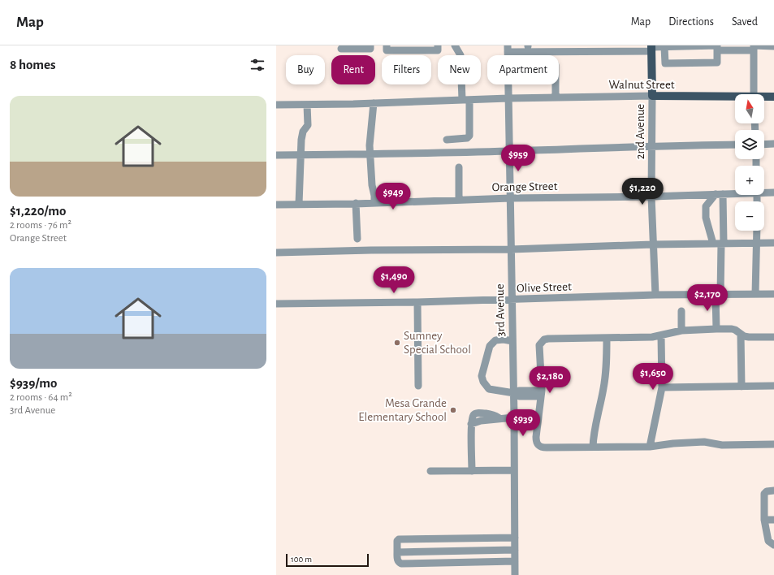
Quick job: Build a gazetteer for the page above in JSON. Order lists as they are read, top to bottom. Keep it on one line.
{"streets":{"main road":["Walnut Street","2nd Avenue"],"street":["Orange Street","Olive Street","3rd Avenue"]},"crossings":[["Walnut Street","2nd Avenue"],["Walnut Street","3rd Avenue"],["2nd Avenue","Orange Street"],["2nd Avenue","Olive Street"],["Orange Street","3rd Avenue"],["Olive Street","3rd Avenue"]],"places":["Sumney Special School","Mesa Grande Elementary School"],"scale_bar":"100 m","north":"top","page":{"header":"Map","nav":["Map","Directions","Saved"],"heading":"8 homes","chip":["Buy","Rent","Filters","New","Apartment"],"list":[{"name":"$1,220/mo","note":"2 rooms · 76 m² · Orange Street"},{"name":"$939/mo","note":"2 rooms · 64 m² · 3rd Avenue"}],"map_buttons":["+","−"],"price":["$959","$1,220","$949","$1,490","$2,170","$1,650","$2,180","$939"],"scale":"100 m"}}
